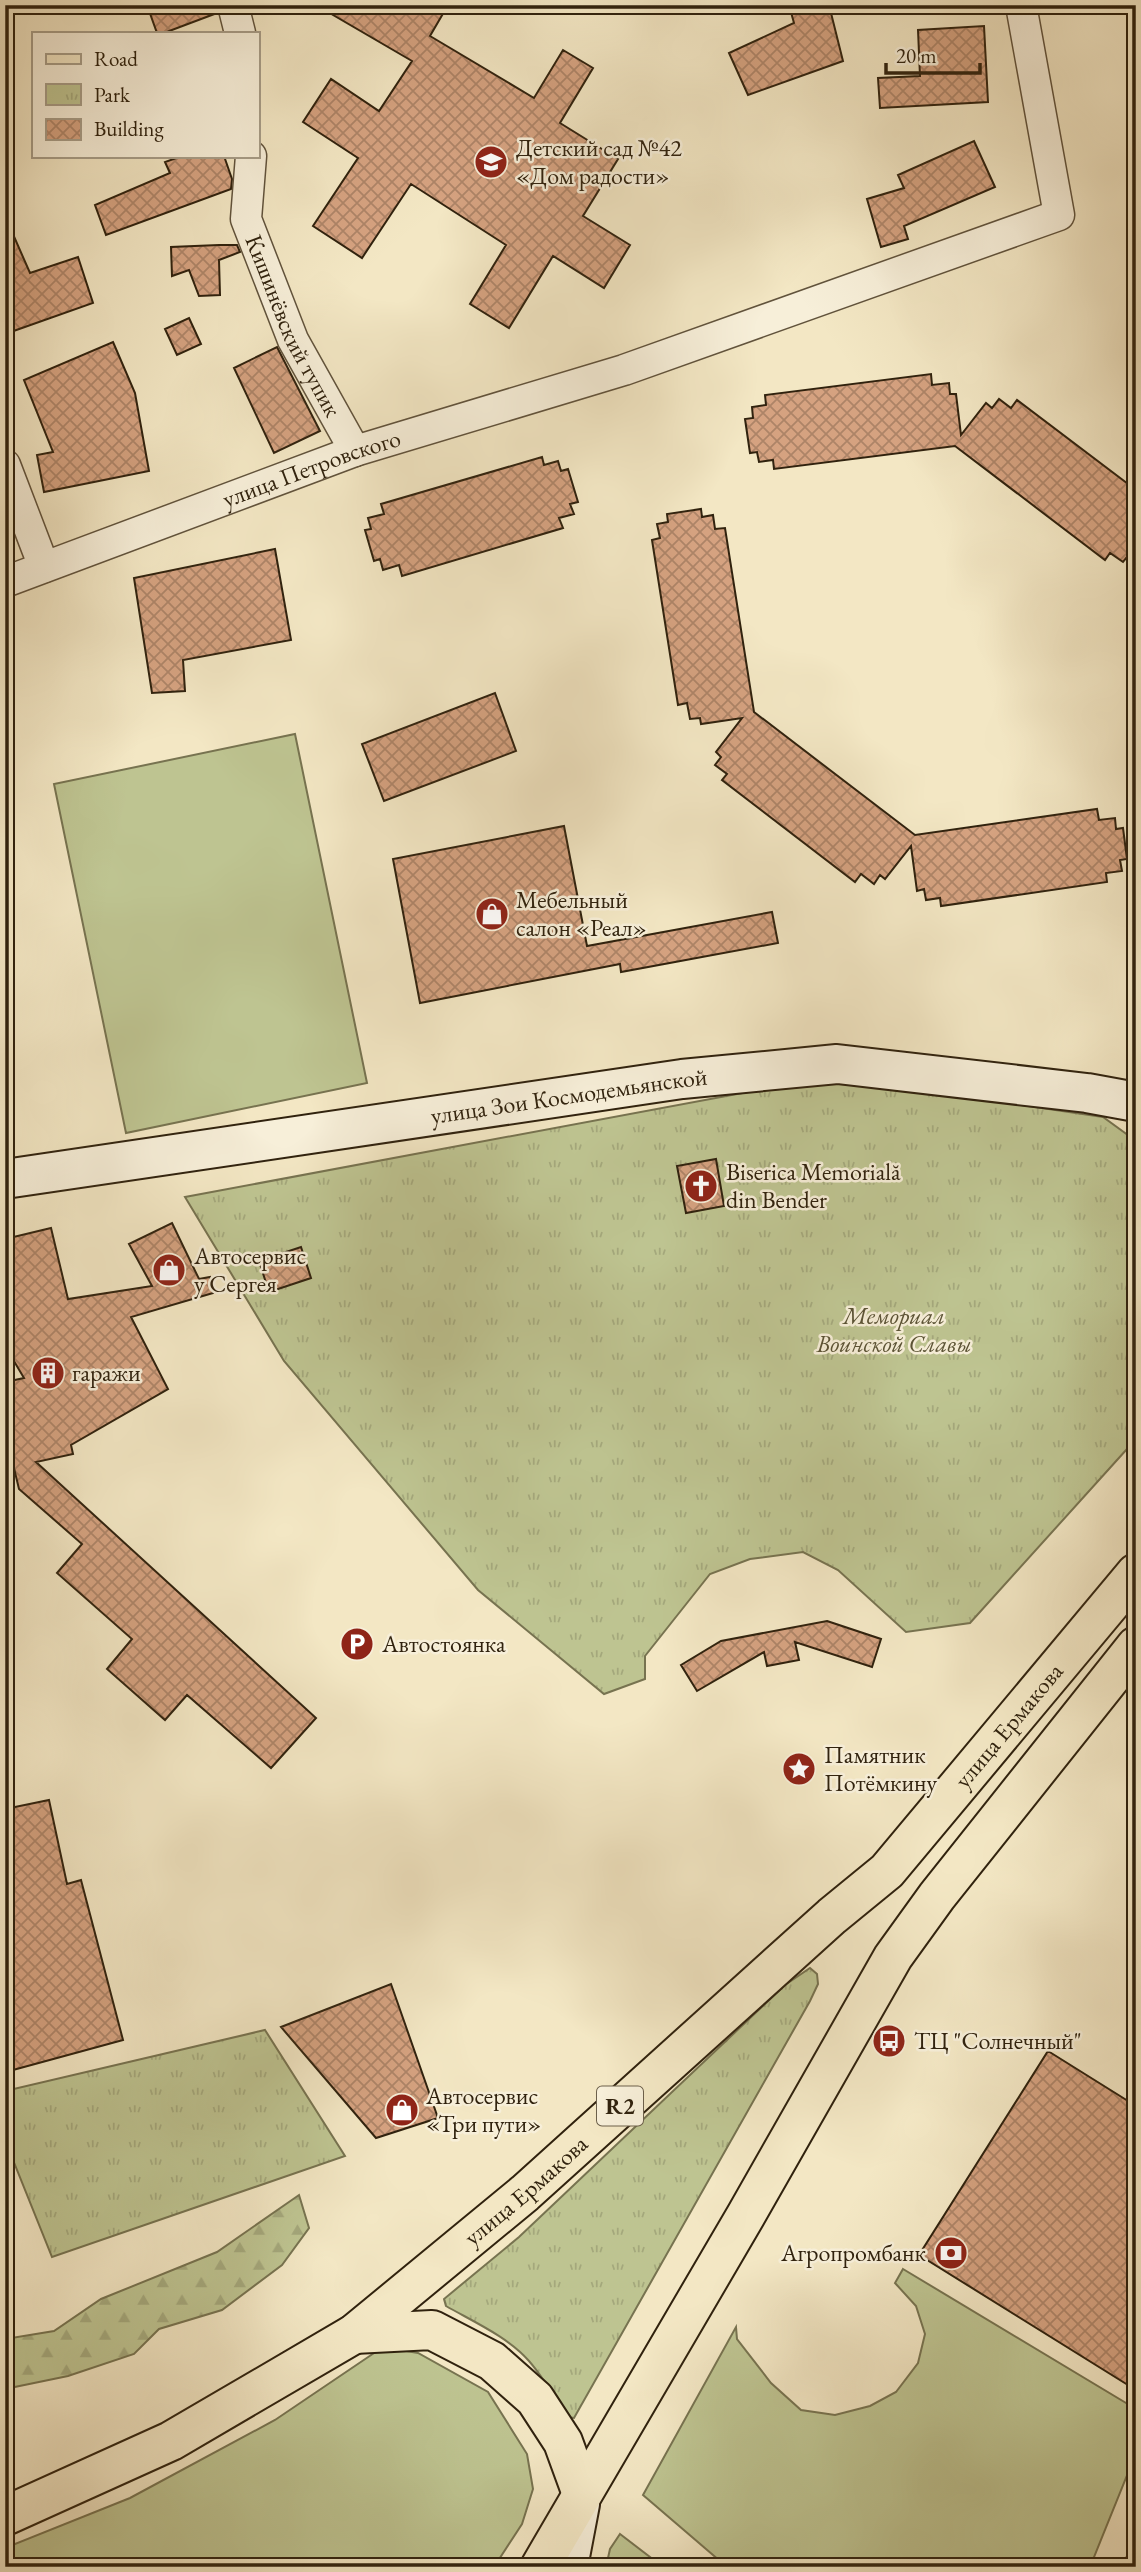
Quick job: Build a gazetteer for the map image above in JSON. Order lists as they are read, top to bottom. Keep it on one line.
{"streets":{"main road":["улица Ермакова","R2"],"street":["Кишинёвский тупик","улица Петровского","улица Зои Космодемьянской"]},"crossings":[["Кишинёвский тупик","улица Петровского"]],"parks":["Мемориал Воинской Славы"],"places":{"school or university":["Детский сад №42 «Дом радости»"],"shop":["Мебельный салон «Реал»","Автосервис у Сергея","Автосервис «Три пути»"],"church":["Biserica Memorială din Bender"],"building":["гаражи"],"parking":["Автостоянка"],"place":["Памятник Потёмкину"],"bus stop":["ТЦ \"Солнечный\""],"bank":["Агропромбанк"]},"legend":["Road","Park","Building"],"scale_bar":"20 m"}
